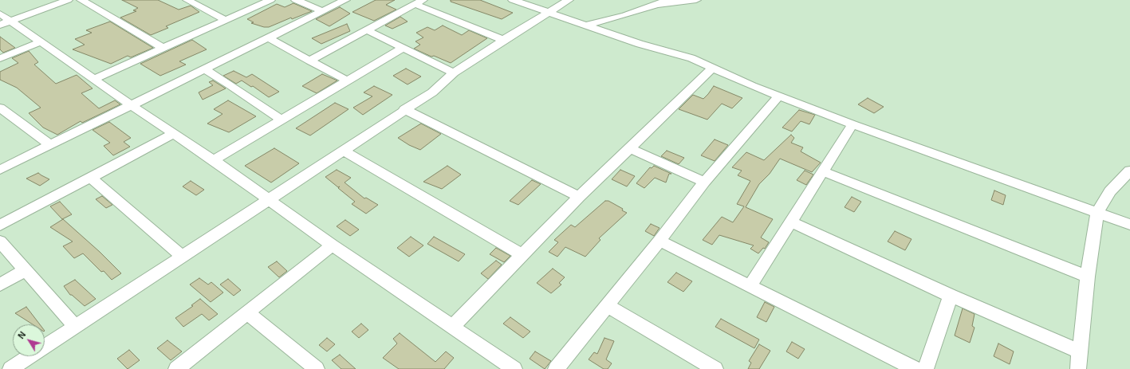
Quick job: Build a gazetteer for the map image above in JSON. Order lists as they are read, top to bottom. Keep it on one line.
{"north":"top left"}
